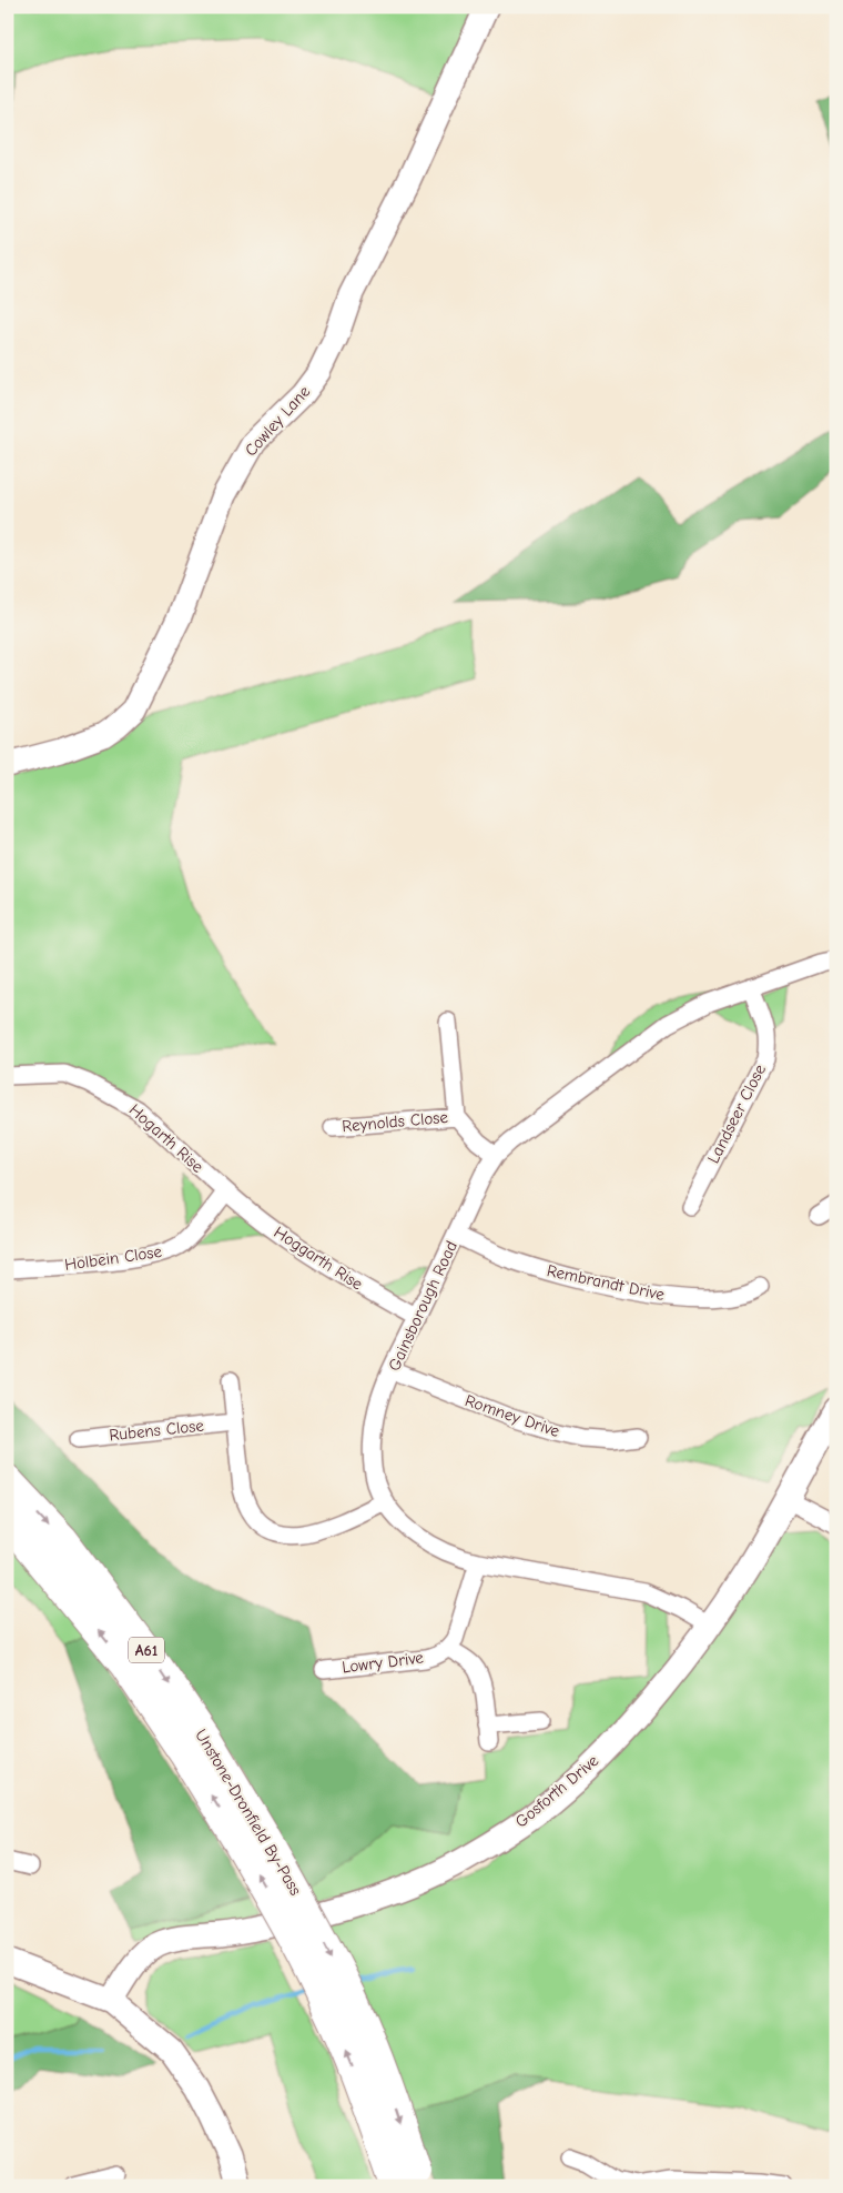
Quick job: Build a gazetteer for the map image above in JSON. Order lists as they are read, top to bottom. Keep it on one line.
{"streets":{"highway":["A61","Unstone-Dronfield By-Pass"],"street":["Cowley Lane","Landseer Close","Reynolds Close","Hogarth Rise","Holbein Close","Hoggarth Rise","Rembrandt Drive","Gainsborough Road","Romney Drive","Rubens Close","Lowry Drive","Gosforth Drive"]},"crossings":[["Landseer Close","Gainsborough Road"],["Reynolds Close","Gainsborough Road"],["Hogarth Rise","Holbein Close"],["Hogarth Rise","Hoggarth Rise"],["Holbein Close","Hoggarth Rise"],["Hoggarth Rise","Gainsborough Road"],["Rembrandt Drive","Gainsborough Road"],["Gainsborough Road","Romney Drive"],["Gainsborough Road","Gosforth Drive"]]}
